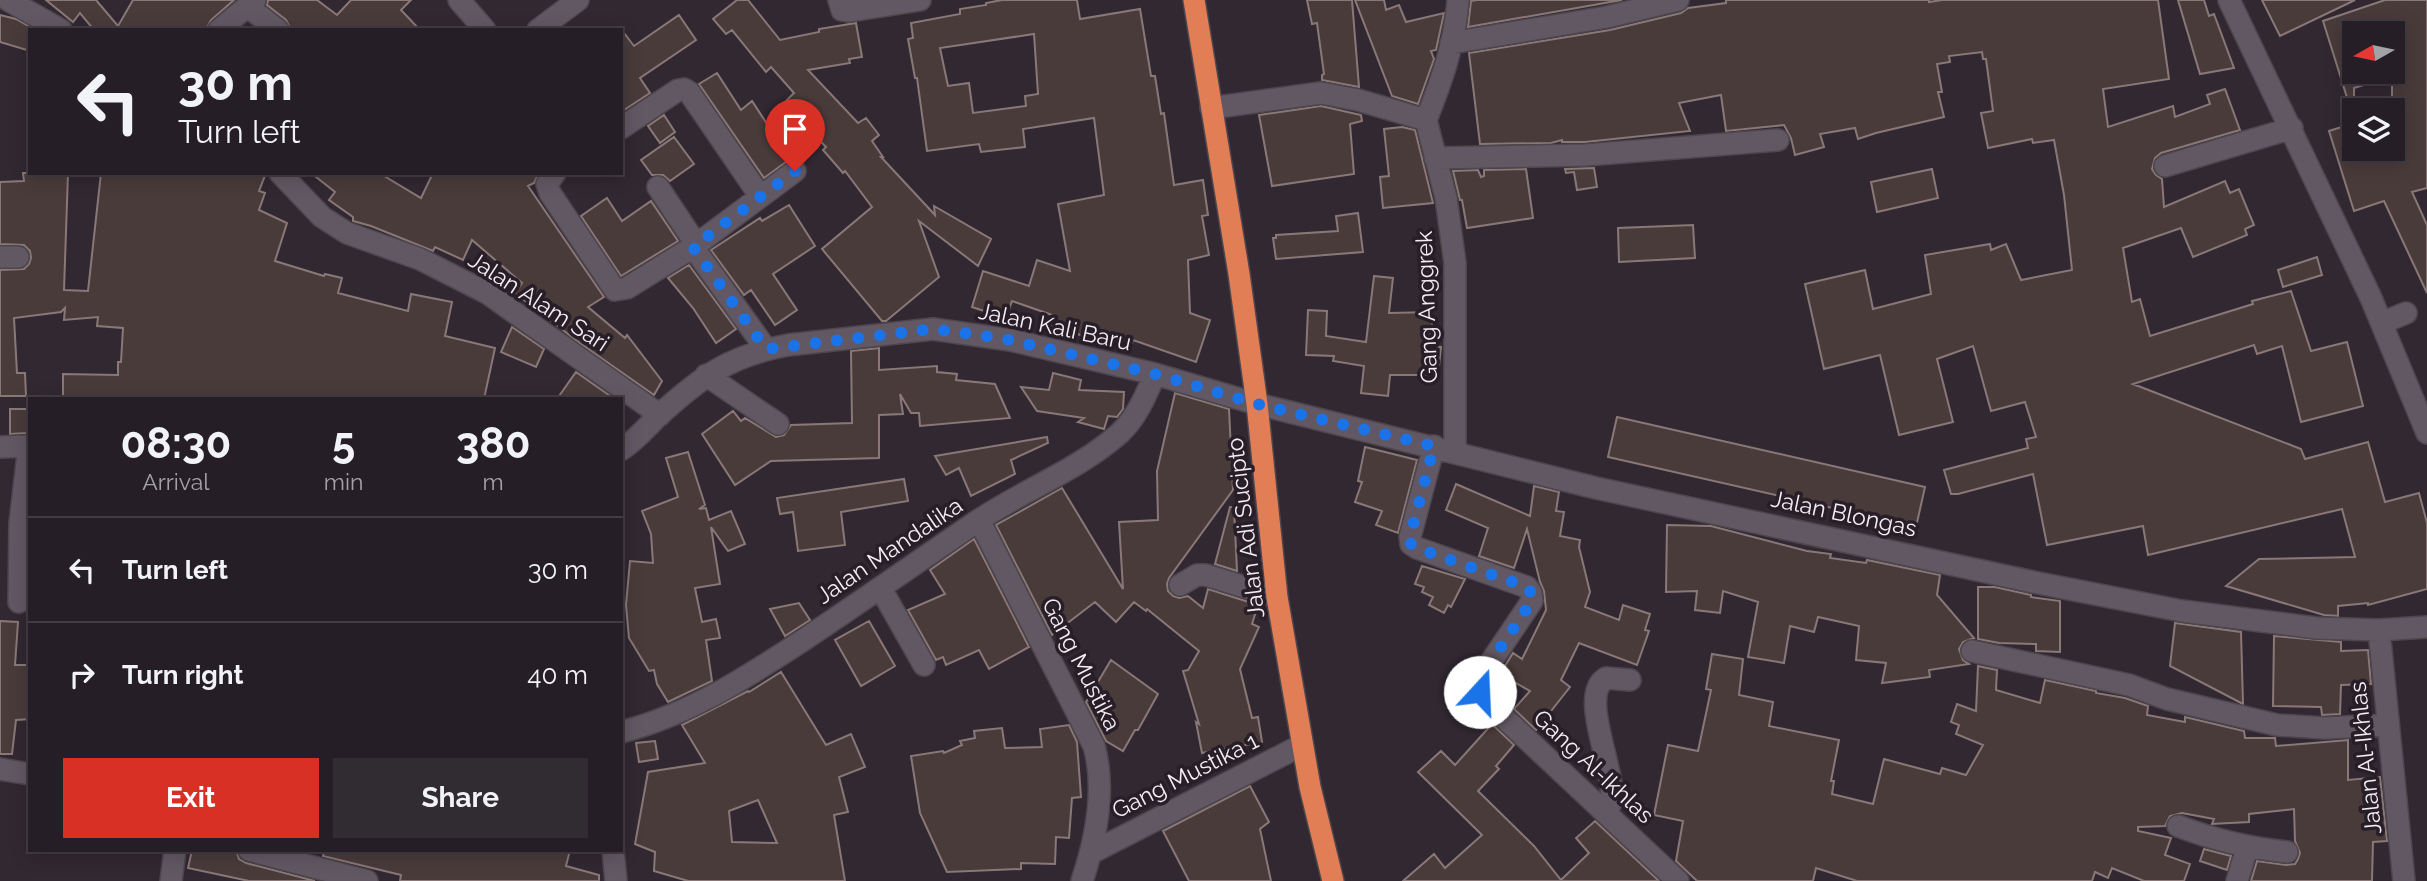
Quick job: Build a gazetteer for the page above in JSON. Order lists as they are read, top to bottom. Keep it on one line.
{"streets":{"highway":["Jalan Adi Sucipto"],"street":["Jalan Alam Sari","Gang Anggrek","Jalan Kali Baru","Jalan Blongas","Jalan Mandalika","Gang Mustika","Jalan Al-Ikhlas","Gang Al-Ikhlas","Gang Mustika 1"]},"crossings":[["Jalan Alam Sari","Jalan Kali Baru"],["Gang Anggrek","Jalan Blongas"],["Jalan Kali Baru","Jalan Blongas"],["Jalan Kali Baru","Jalan Adi Sucipto"],["Jalan Kali Baru","Jalan Mandalika"],["Jalan Blongas","Jalan Adi Sucipto"],["Jalan Blongas","Jalan Al-Ikhlas"],["Jalan Blongas","Gang Al-Ikhlas"],["Jalan Adi Sucipto","Gang Mustika 1"],["Jalan Mandalika","Gang Mustika"],["Gang Mustika","Gang Mustika 1"]],"north":"left","page":{"turn":["30 m","Turn left"],"eta":["08:30","Arrival","5","min","380","m"],"list":[{"name":"Turn left","value":"30 m"},{"name":"Turn right","value":"40 m"}],"buttons":["Exit","Share"]}}
